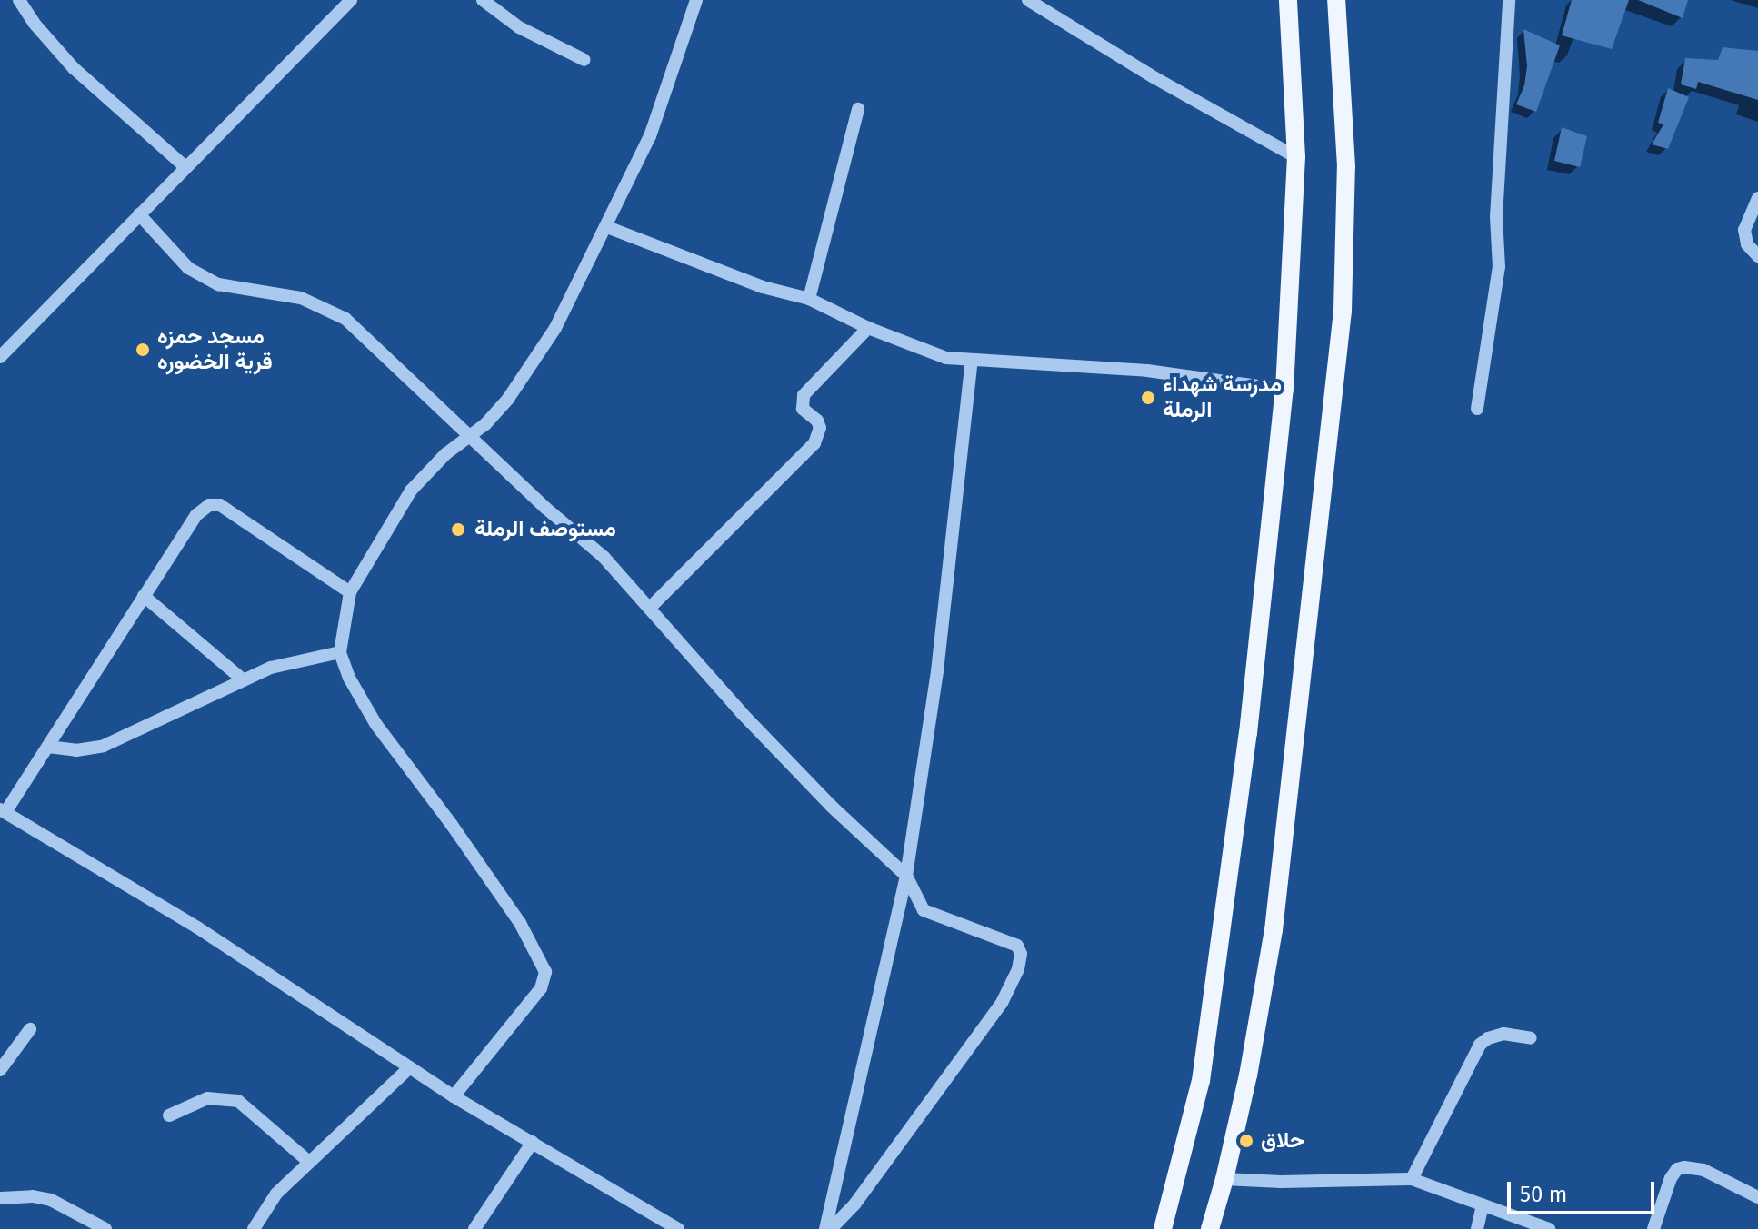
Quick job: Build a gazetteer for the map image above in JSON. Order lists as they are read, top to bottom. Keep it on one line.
{"places":["مسجد حمزه قرية الخضوره","مدرسة شهداء الرملة","مستوصف الرملة","حلاق"],"scale_bar":"50 m"}
